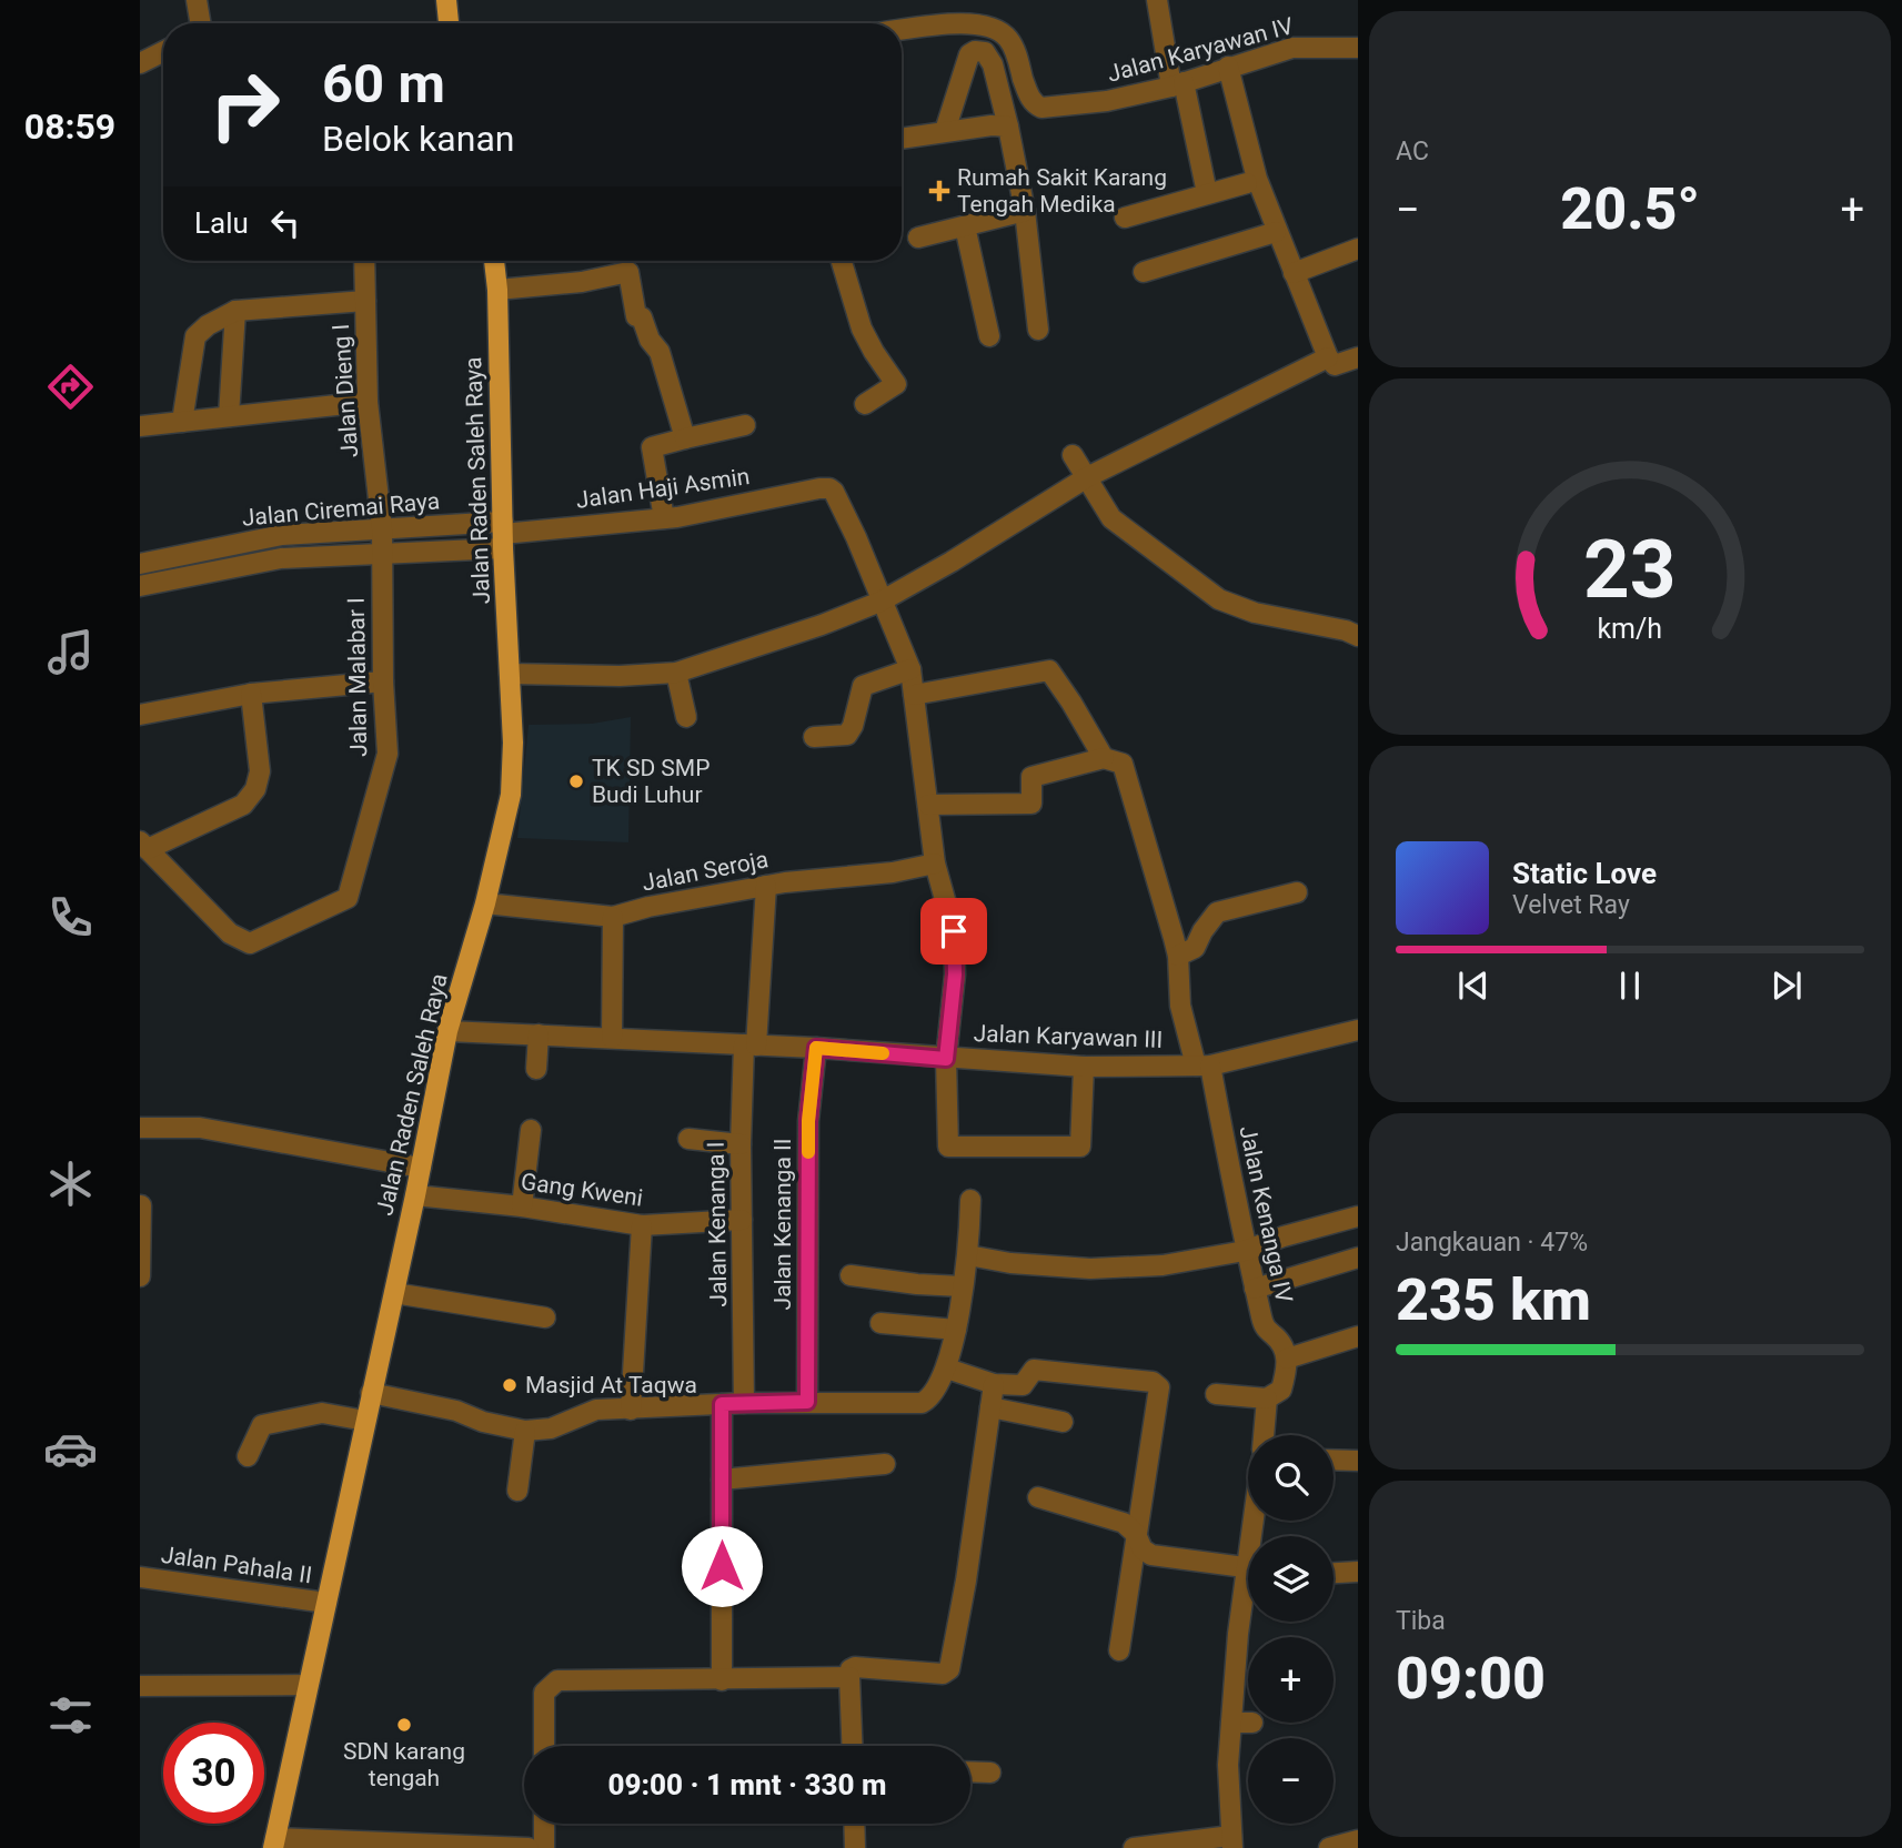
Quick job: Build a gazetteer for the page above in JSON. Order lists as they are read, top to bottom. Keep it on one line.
{"streets":{"main road":["Jalan Raden Saleh Raya"],"street":["Jalan Karyawan IV","Jalan Dieng I","Jalan Haji Asmin","Jalan Ciremai Raya","Jalan Malabar I","Jalan Seroja","Jalan Karyawan III","Gang Kweni","Jalan Kenanga IV","Jalan Kenanga I","Jalan Kenanga II","Jalan Pahala II"]},"crossings":[["Jalan Dieng I","Jalan Ciremai Raya"],["Jalan Dieng I","Jalan Malabar I"],["Jalan Raden Saleh Raya","Jalan Haji Asmin"],["Jalan Raden Saleh Raya","Jalan Ciremai Raya"],["Jalan Raden Saleh Raya","Jalan Seroja"],["Jalan Raden Saleh Raya","Jalan Karyawan III"],["Jalan Raden Saleh Raya","Gang Kweni"],["Jalan Raden Saleh Raya","Jalan Pahala II"],["Jalan Haji Asmin","Jalan Ciremai Raya"],["Jalan Ciremai Raya","Jalan Malabar I"],["Jalan Seroja","Jalan Kenanga I"],["Jalan Karyawan III","Jalan Kenanga IV"],["Jalan Karyawan III","Jalan Kenanga I"],["Jalan Karyawan III","Jalan Kenanga II"],["Gang Kweni","Jalan Kenanga I"]],"places":{"health":["Rumah Sakit Karang Tengah Medika"],"other":["TK SD SMP Budi Luhur","Masjid At Taqwa","SDN karang tengah"]},"page":{"tabs":"08:59","tile":["AC",["Jangkauan · 47%","235 km"],["Tiba","09:00"]],"turn":["60 m","Belok kanan"],"heat":["−","20.5°","+"],"then":"Lalu","song":["Static Love","Velvet Ray"],"map_buttons":["+","−"],"limit":"30","trip":"09:00 · 1 mnt · 330 m","gauge":["23","km/h"]}}
